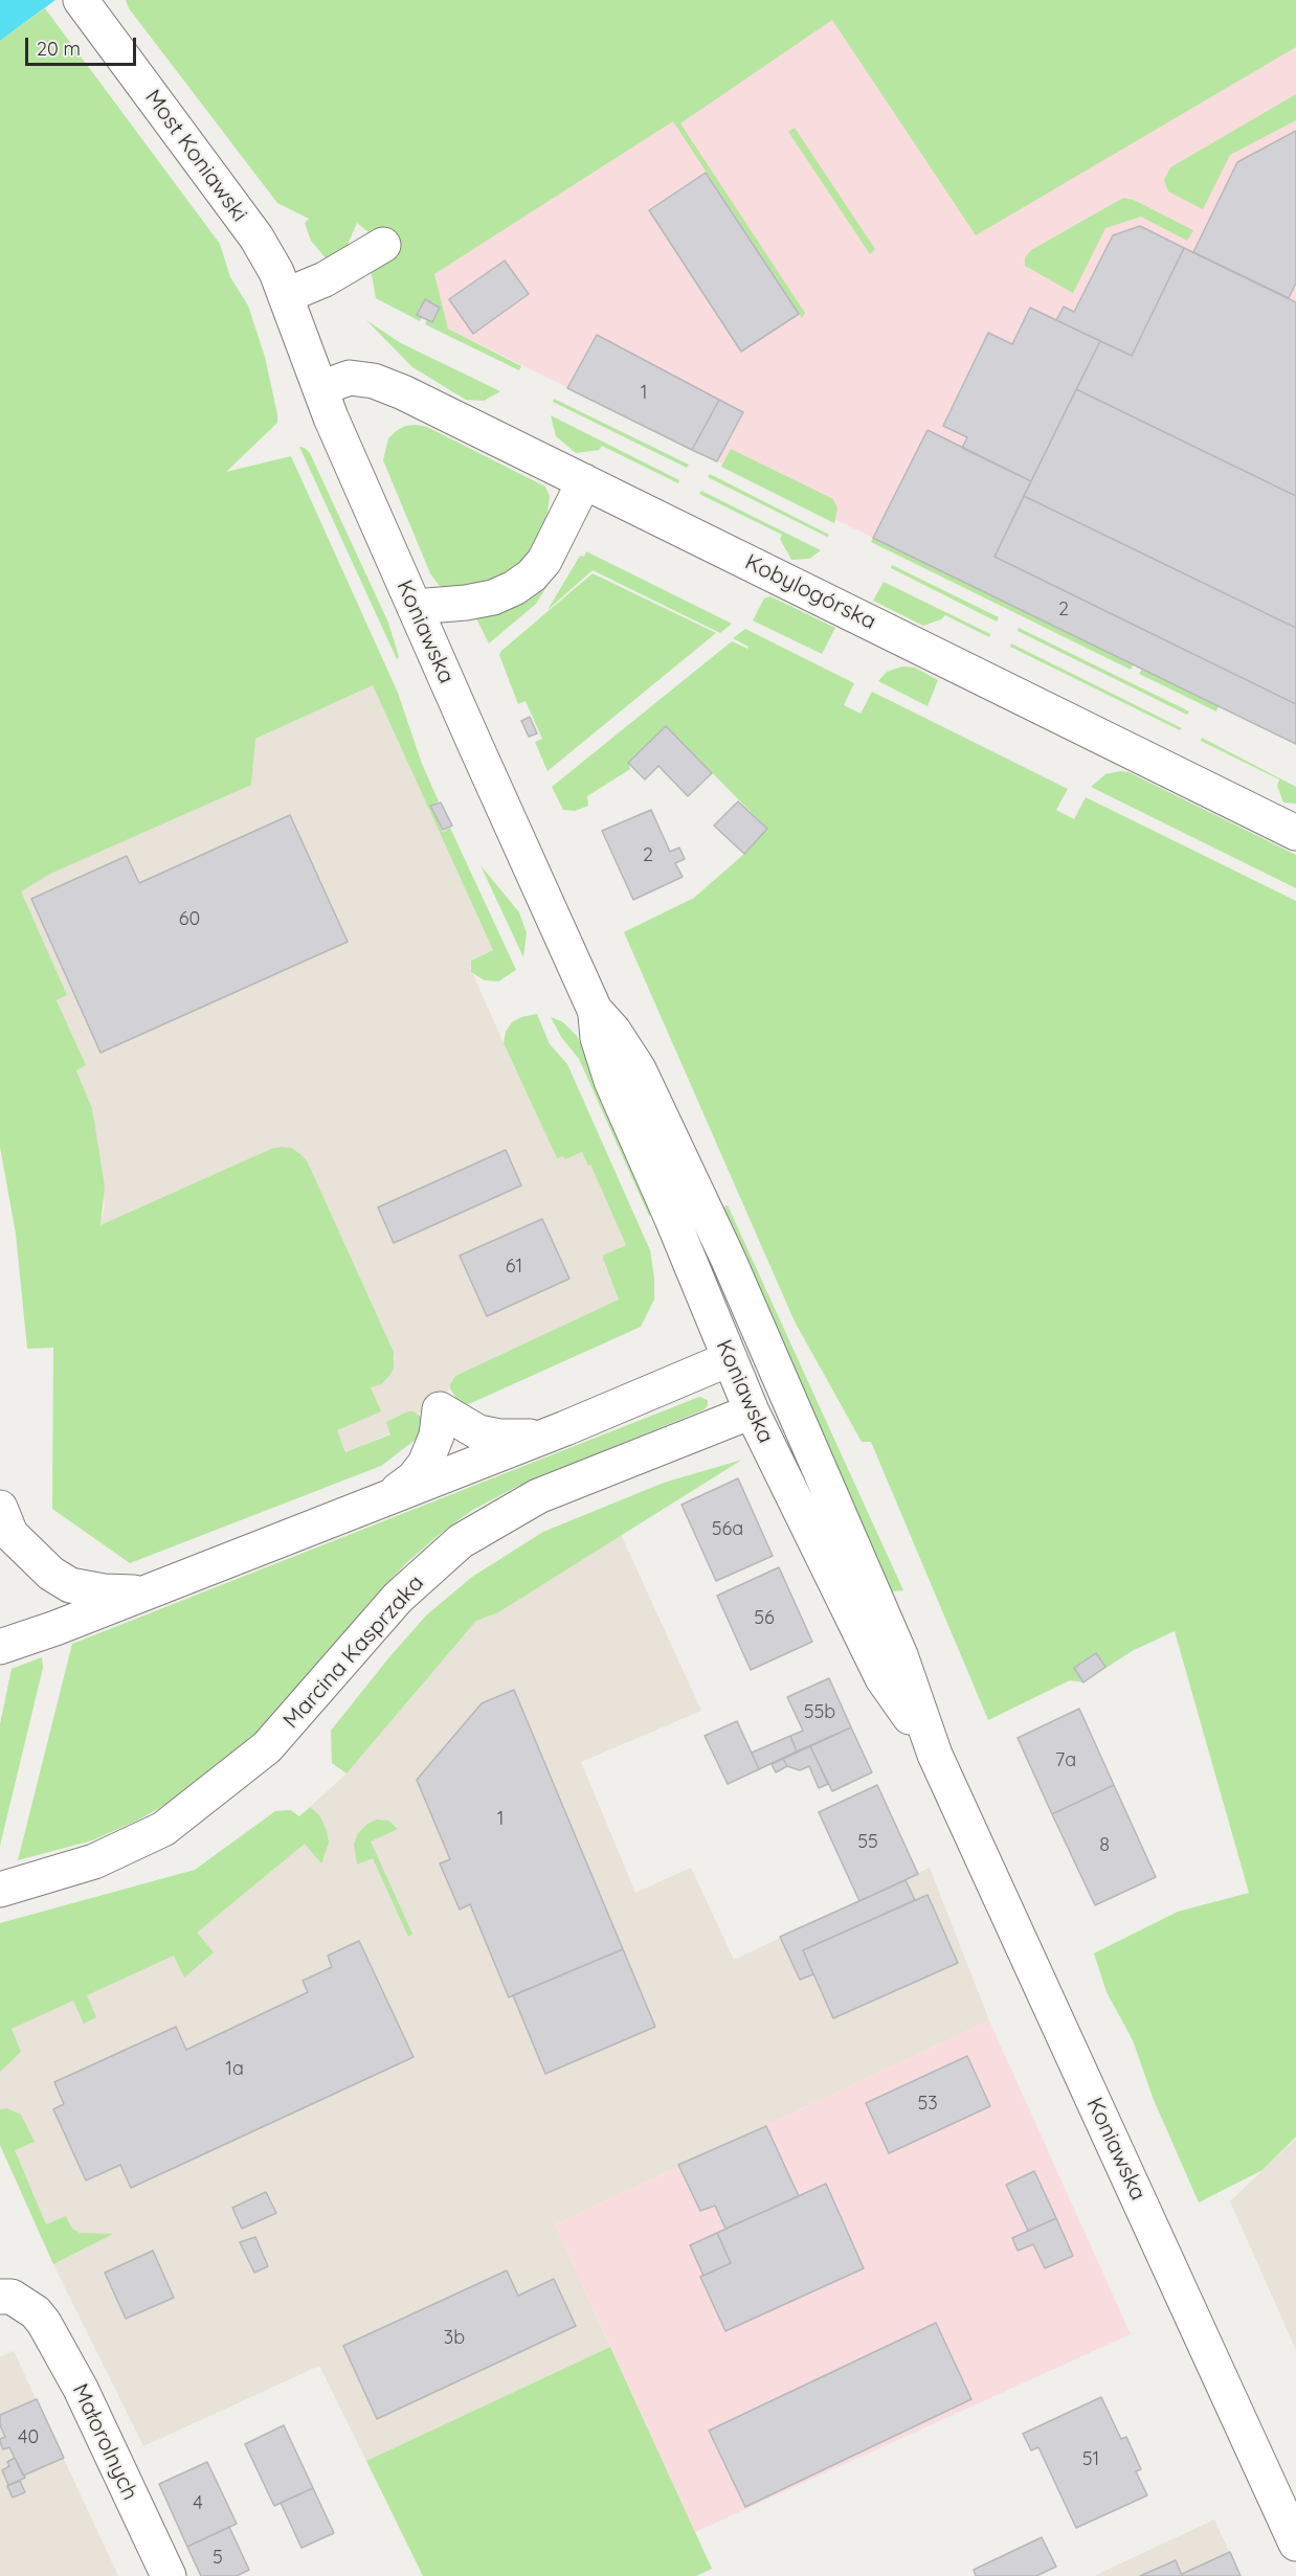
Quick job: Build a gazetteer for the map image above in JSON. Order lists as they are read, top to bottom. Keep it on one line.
{"streets":{"main road":["Most Koniawski","Kobylogórska","Koniawska","Marcina Kasprzaka","Małorolnych"]},"crossings":[["Most Koniawski","Koniawska"],["Kobylogórska","Koniawska"],["Koniawska","Marcina Kasprzaka"]],"house_numbers":["1","2","2","60","61","56a","56","55b","7a","1","55","8","1a","53","3b","40","51","4","5"],"scale_bar":"20 m"}
